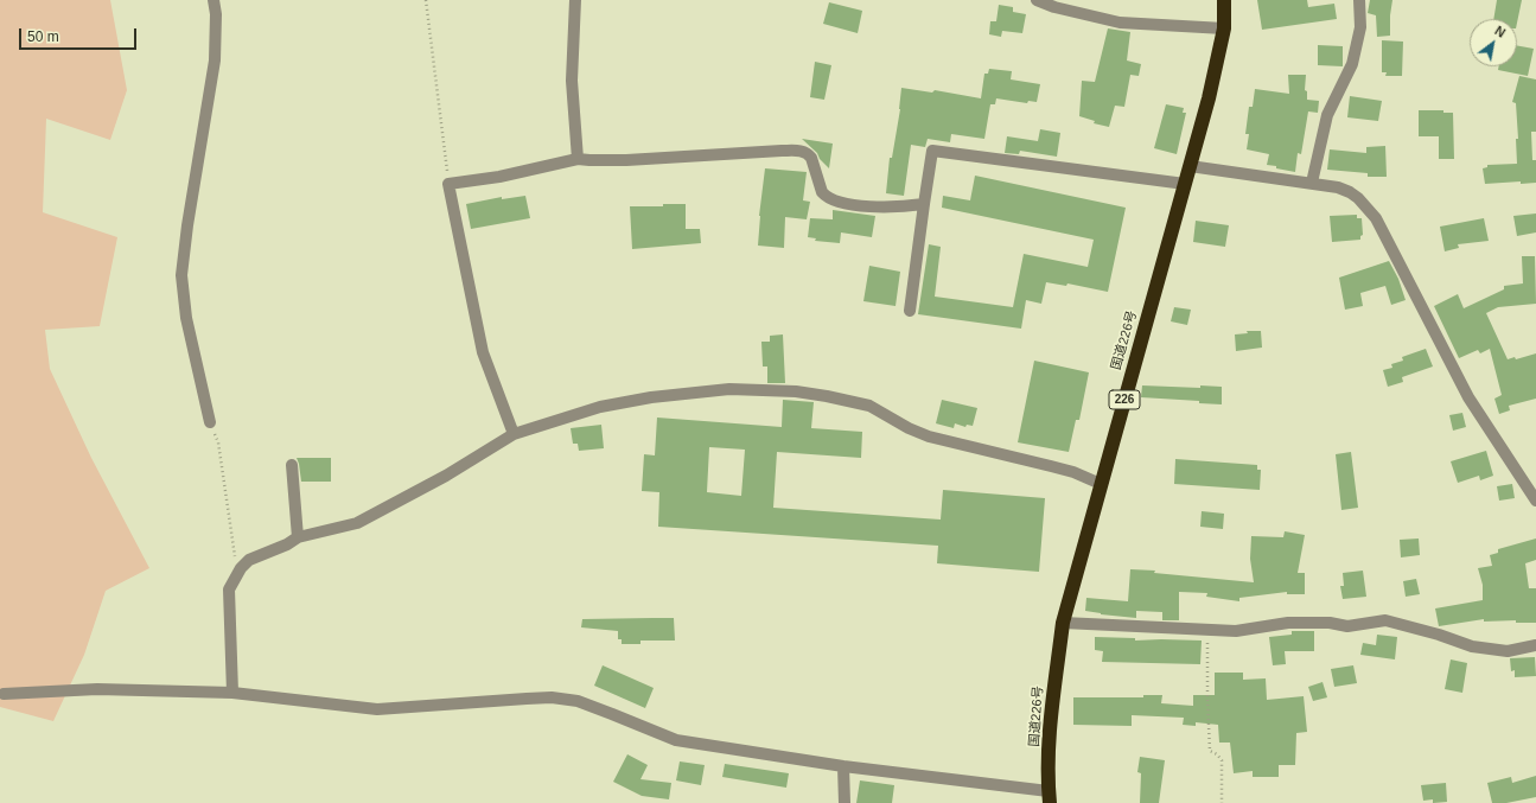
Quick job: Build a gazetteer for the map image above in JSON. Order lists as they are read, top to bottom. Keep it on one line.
{"streets":{"highway":["国道226号","226"]},"scale_bar":"50 m","north":"top right"}
